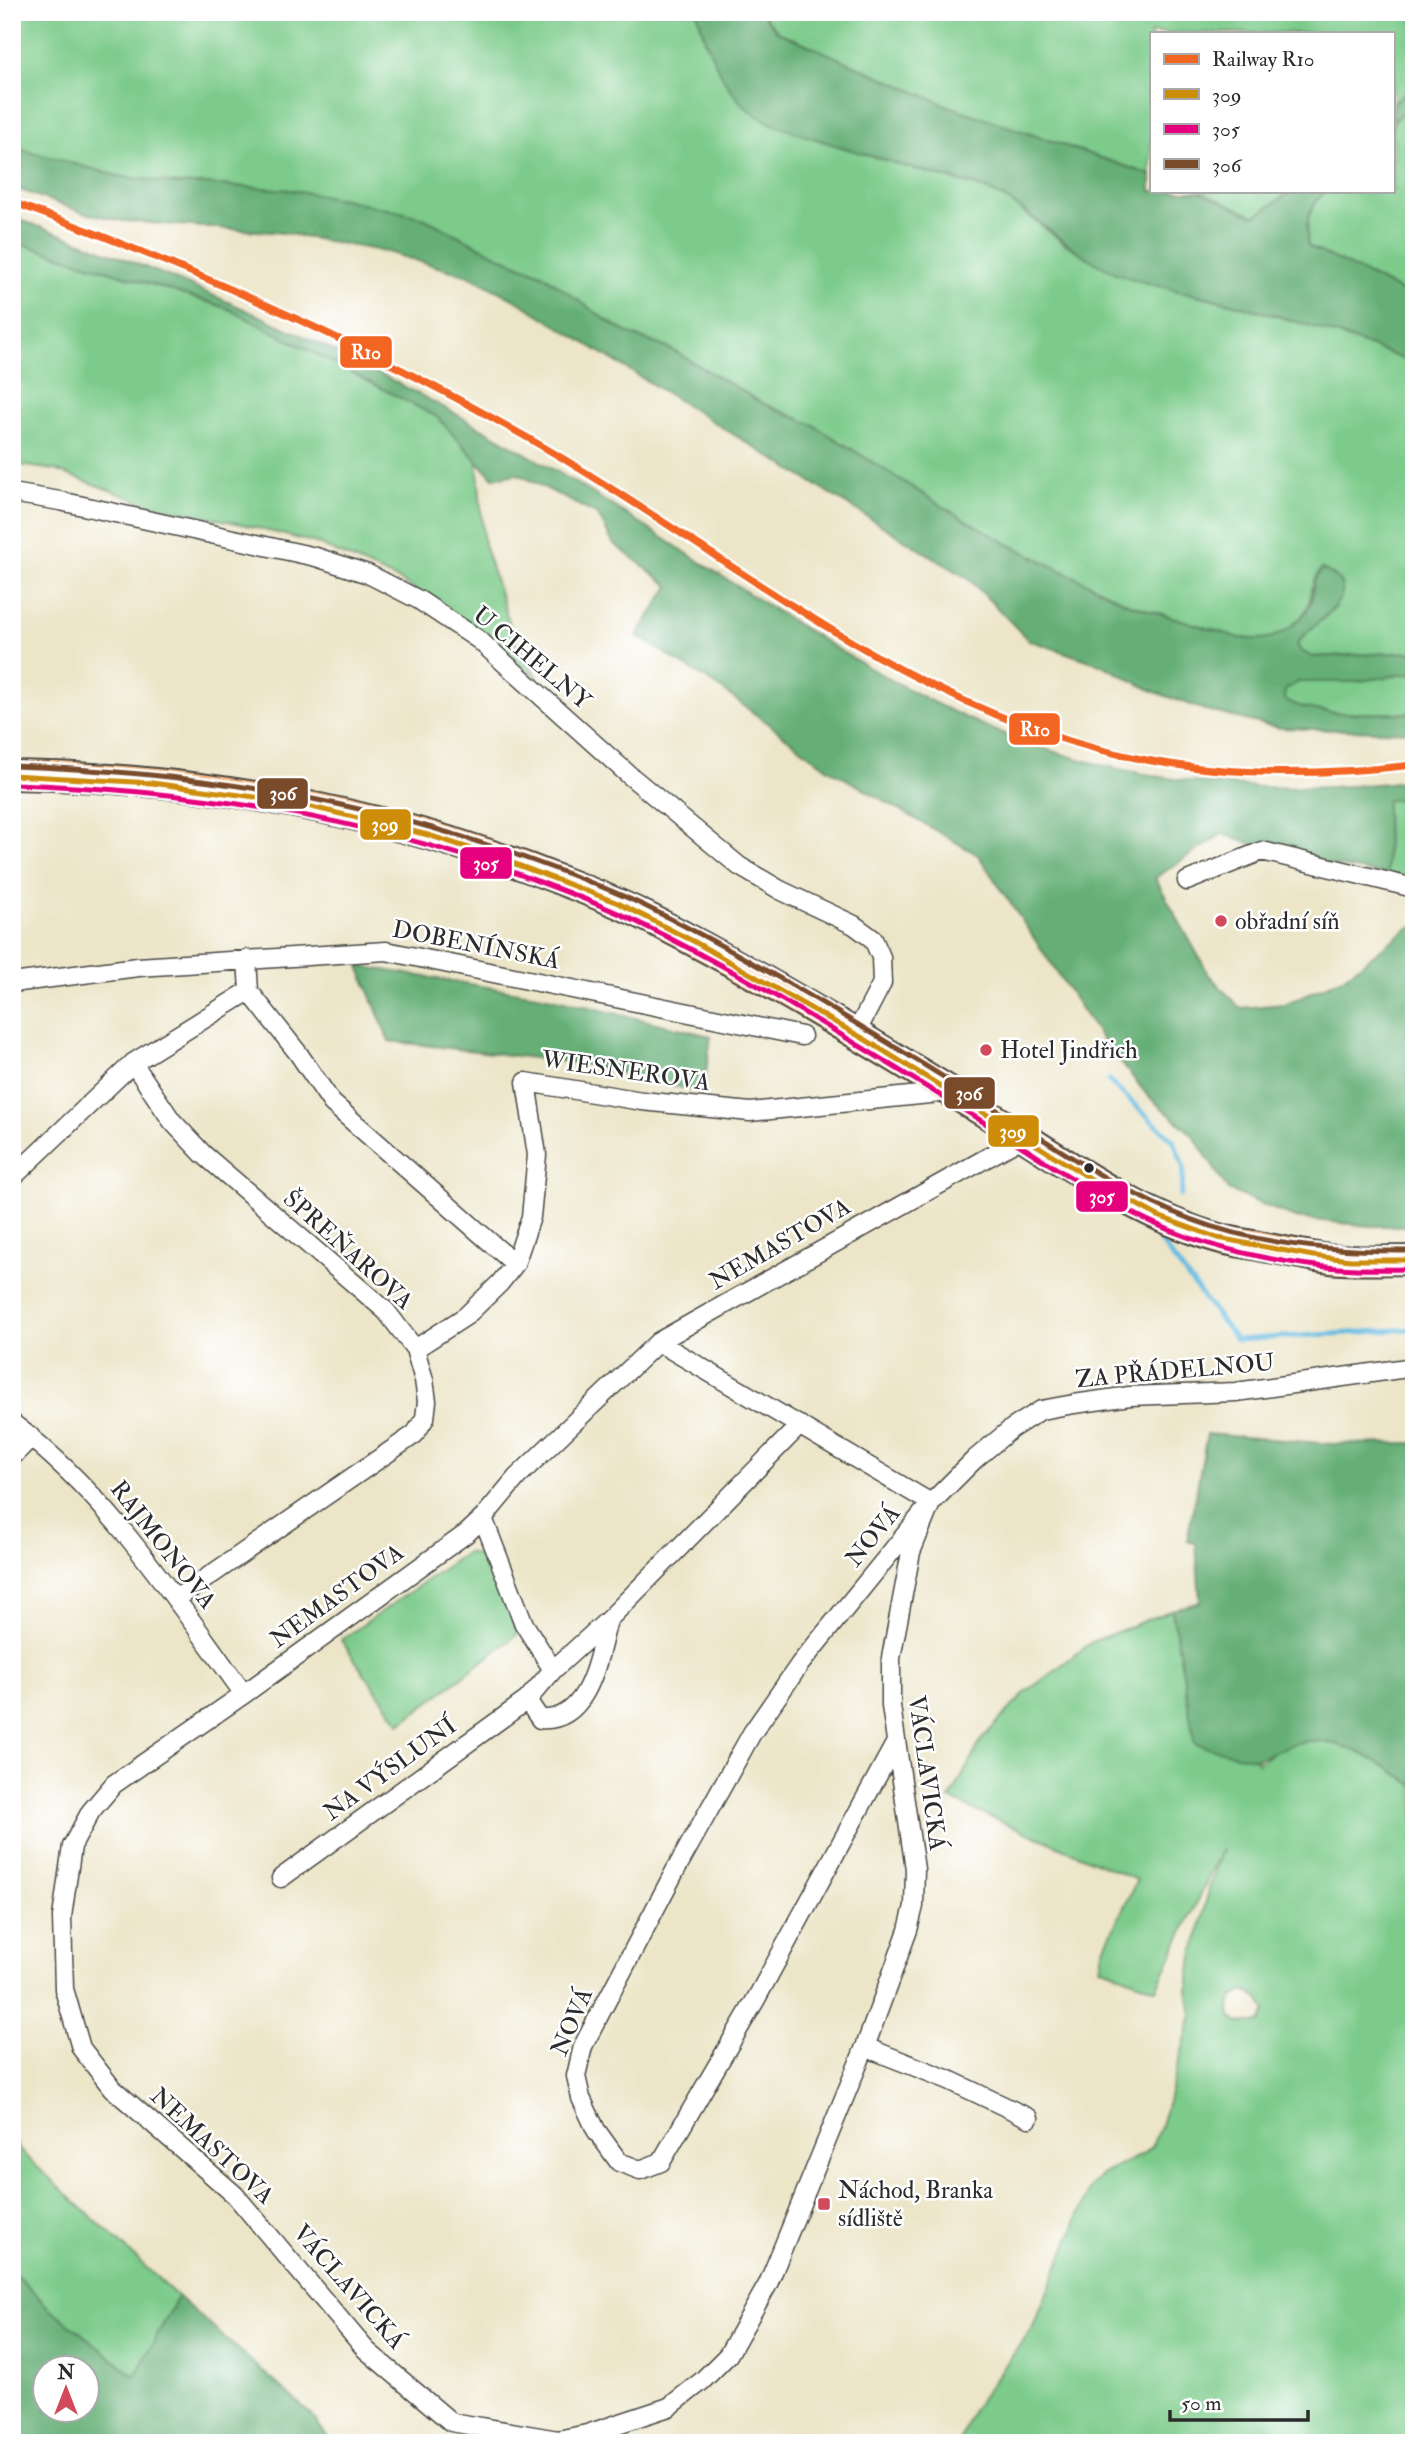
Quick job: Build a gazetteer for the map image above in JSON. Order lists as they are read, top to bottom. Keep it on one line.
{"streets":{"street":["U CIHELNY","DOBENÍNSKÁ","WIESNEROVA","NEMASTOVA","ŠPREŇAROVA","ZA PŘÁDELNOU","NOVÁ","RAJMONOVA","NA VÝSLUNÍ","VÁCLAVICKÁ"]},"crossings":[["NEMASTOVA","RAJMONOVA"],["NEMASTOVA","VÁCLAVICKÁ"],["ŠPREŇAROVA","RAJMONOVA"],["ZA PŘÁDELNOU","NOVÁ"],["ZA PŘÁDELNOU","VÁCLAVICKÁ"],["NOVÁ","VÁCLAVICKÁ"]],"places":{"other":["obřadní síň","Hotel Jindřich"],"transit":["Náchod, Branka sídliště"]},"lines":["rail line R10","transit line 306","transit line 309","transit line 305"],"legend":["Railway R10","309","305","306"],"scale_bar":"50 m","north":"top"}
